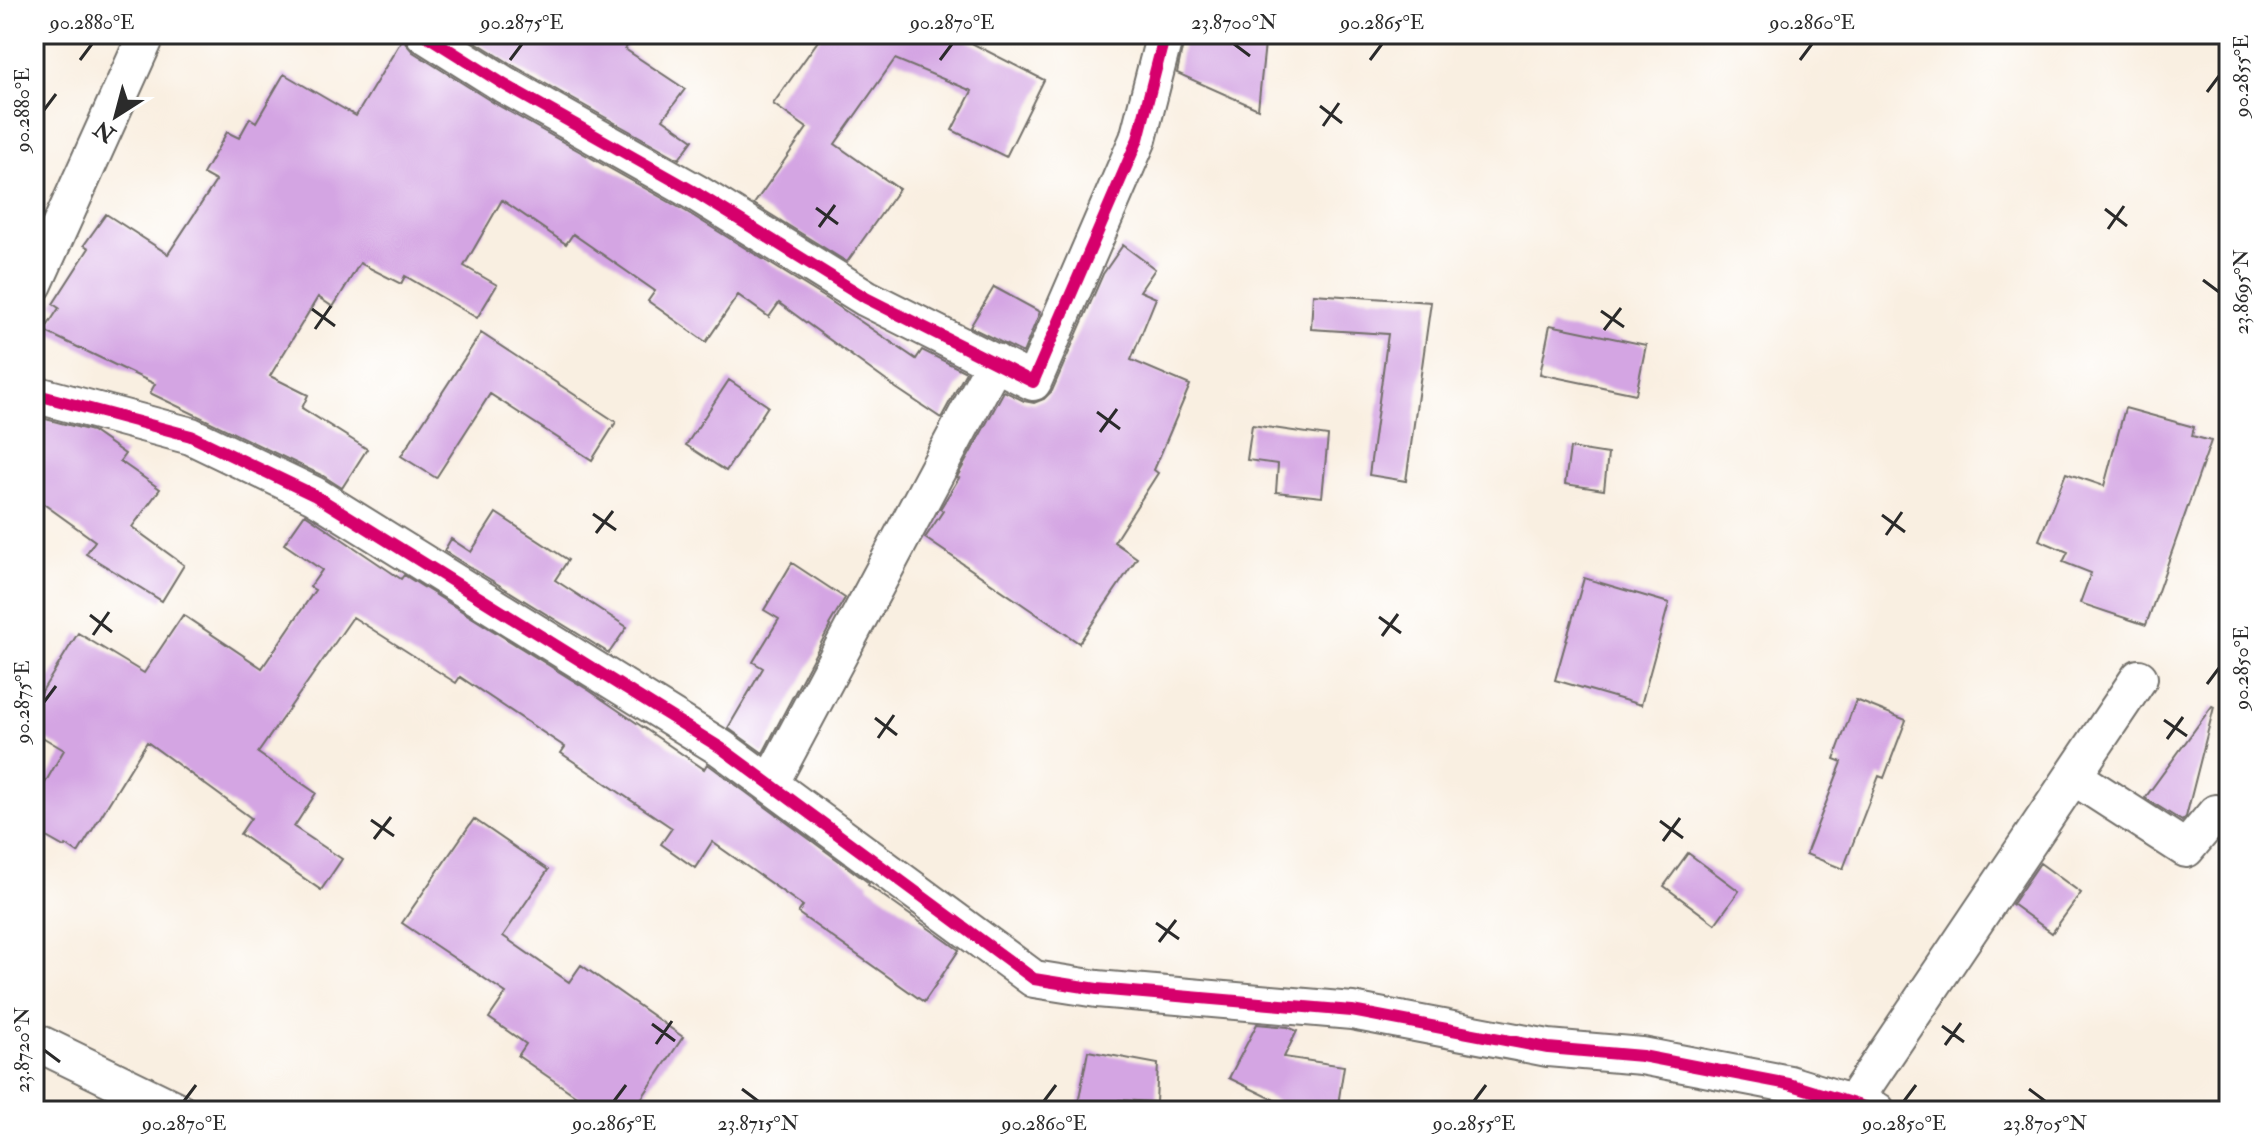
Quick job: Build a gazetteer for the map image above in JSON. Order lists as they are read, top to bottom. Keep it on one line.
{"north":"bottom left","coordinates":["90.2880°E","90.2875°E","90.2870°E","23.8700°N","90.2865°E","90.2860°E","90.2855°E","23.8695°N","90.2850°E","23.8720°N","23.8715°N","23.8705°N"]}
